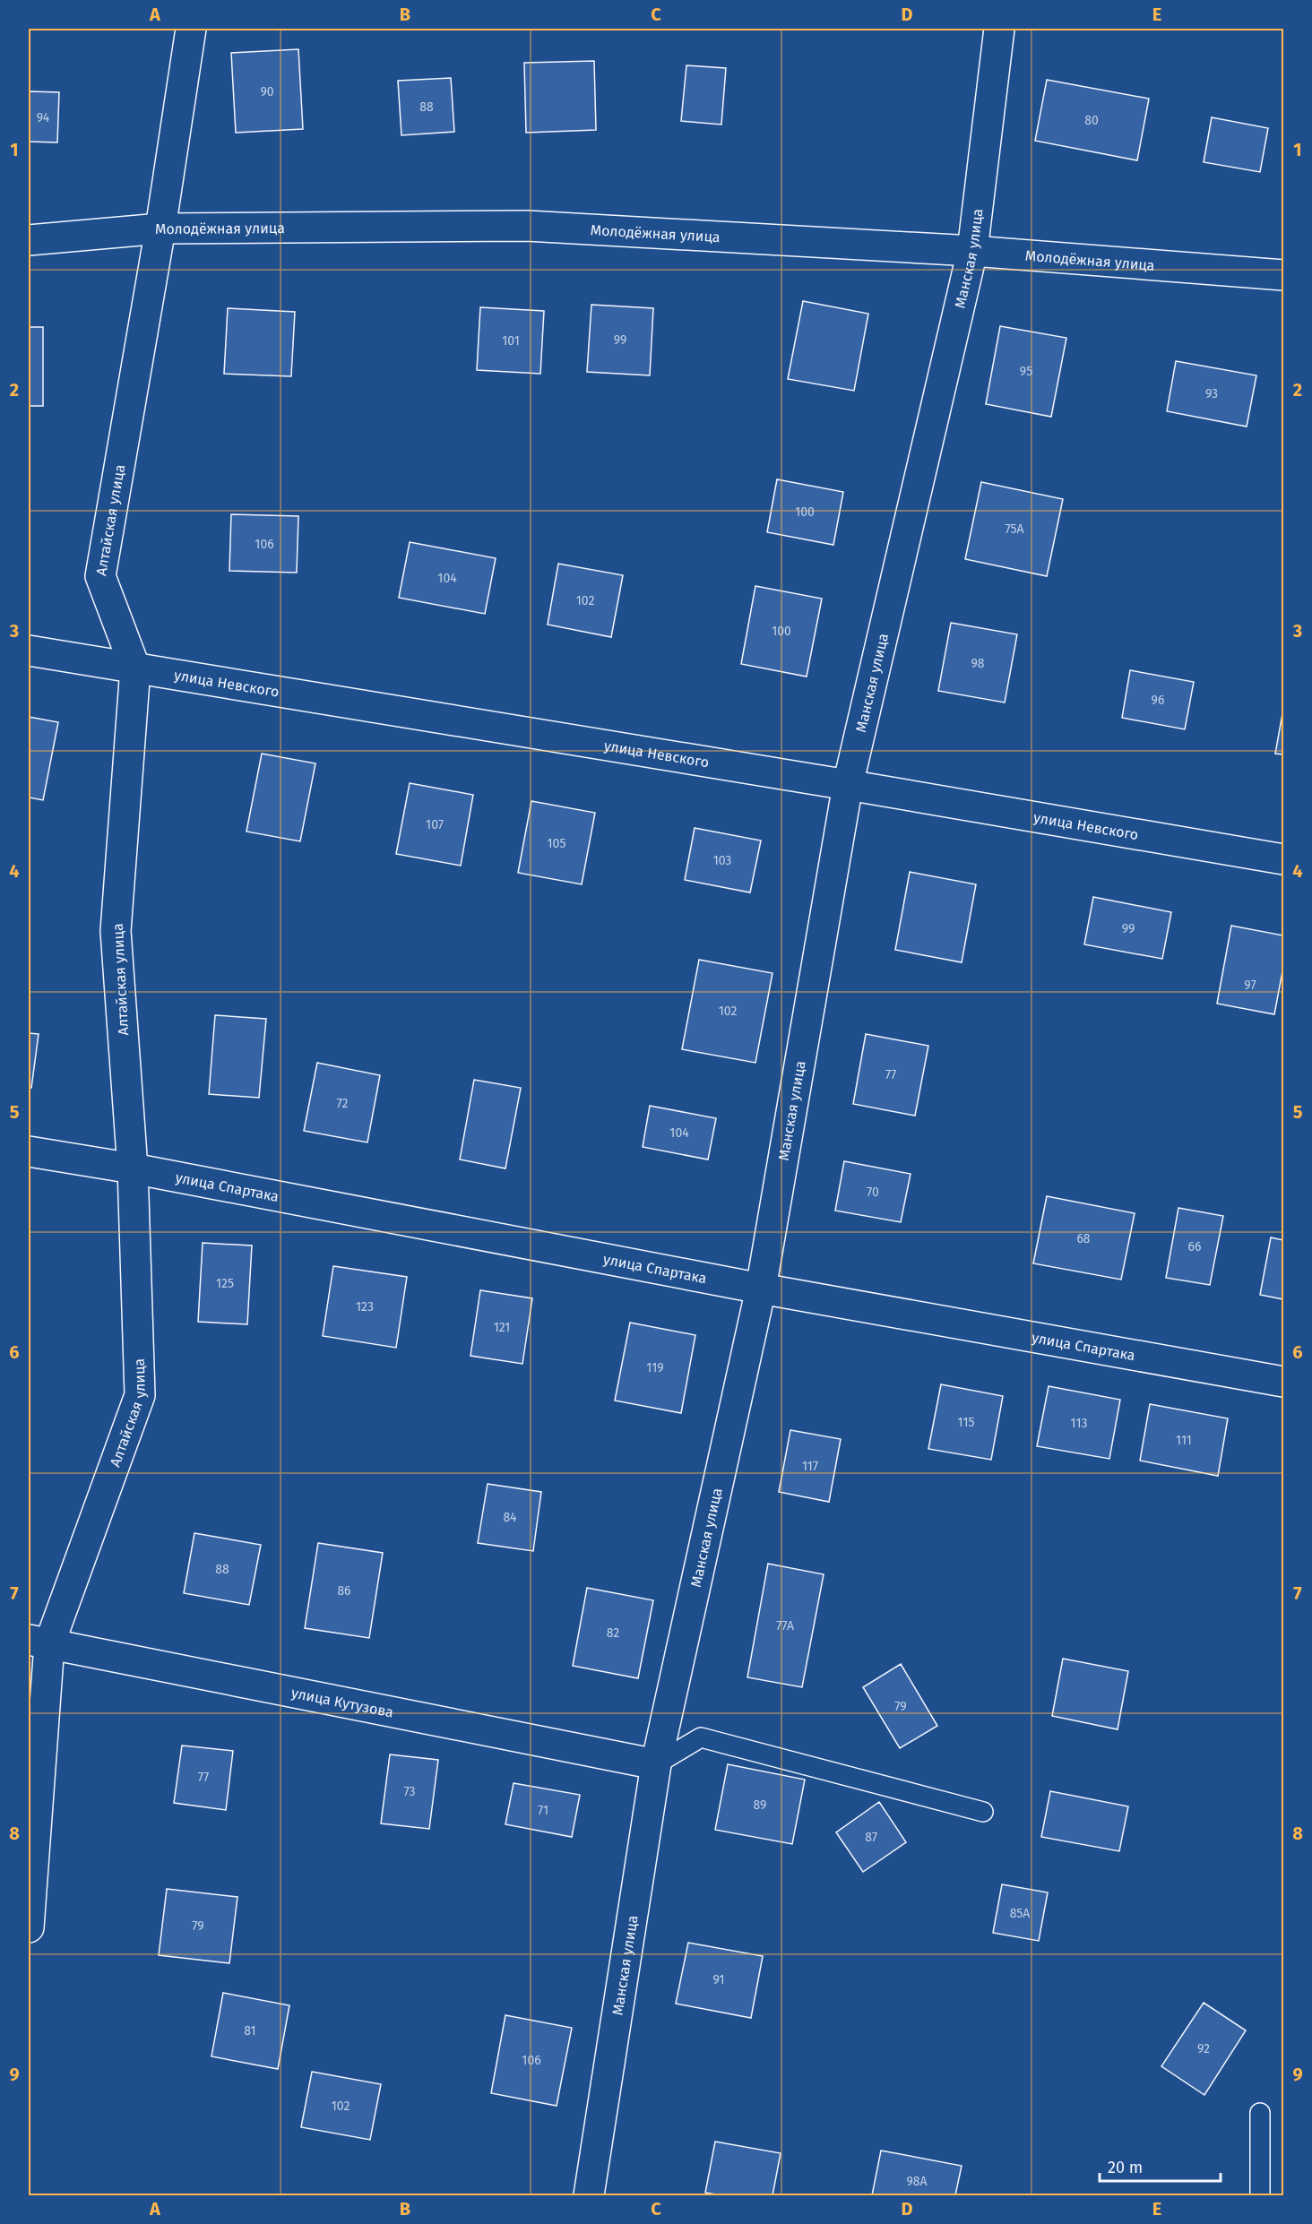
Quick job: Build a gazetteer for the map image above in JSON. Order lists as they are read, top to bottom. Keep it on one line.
{"streets":{"street":["Молодёжная улица","Манская улица","Алтайская улица","улица Невского","улица Спартака","улица Кутузова"]},"crossings":[["Молодёжная улица","Манская улица"],["Молодёжная улица","Алтайская улица"],["Манская улица","улица Невского"],["Манская улица","улица Спартака"],["Манская улица","улица Кутузова"],["Алтайская улица","улица Невского"],["Алтайская улица","улица Спартака"],["Алтайская улица","улица Кутузова"]],"house_numbers":["90","88","94","80","99","101","95","93","100","75А","106","104","102","100","98","96","107","105","103","99","97","102","77","72","104","70","68","66","125","123","121","119","115","113","111","117","84","88","86","77А","82","79","77","73","89","71","87","85А","79","91","81","92","106","102","98А"],"scale_bar":"20 m","grid":{"columns":["A","B","C","D","E"],"rows":["1","2","3","4","5","6","7","8","9"]}}
